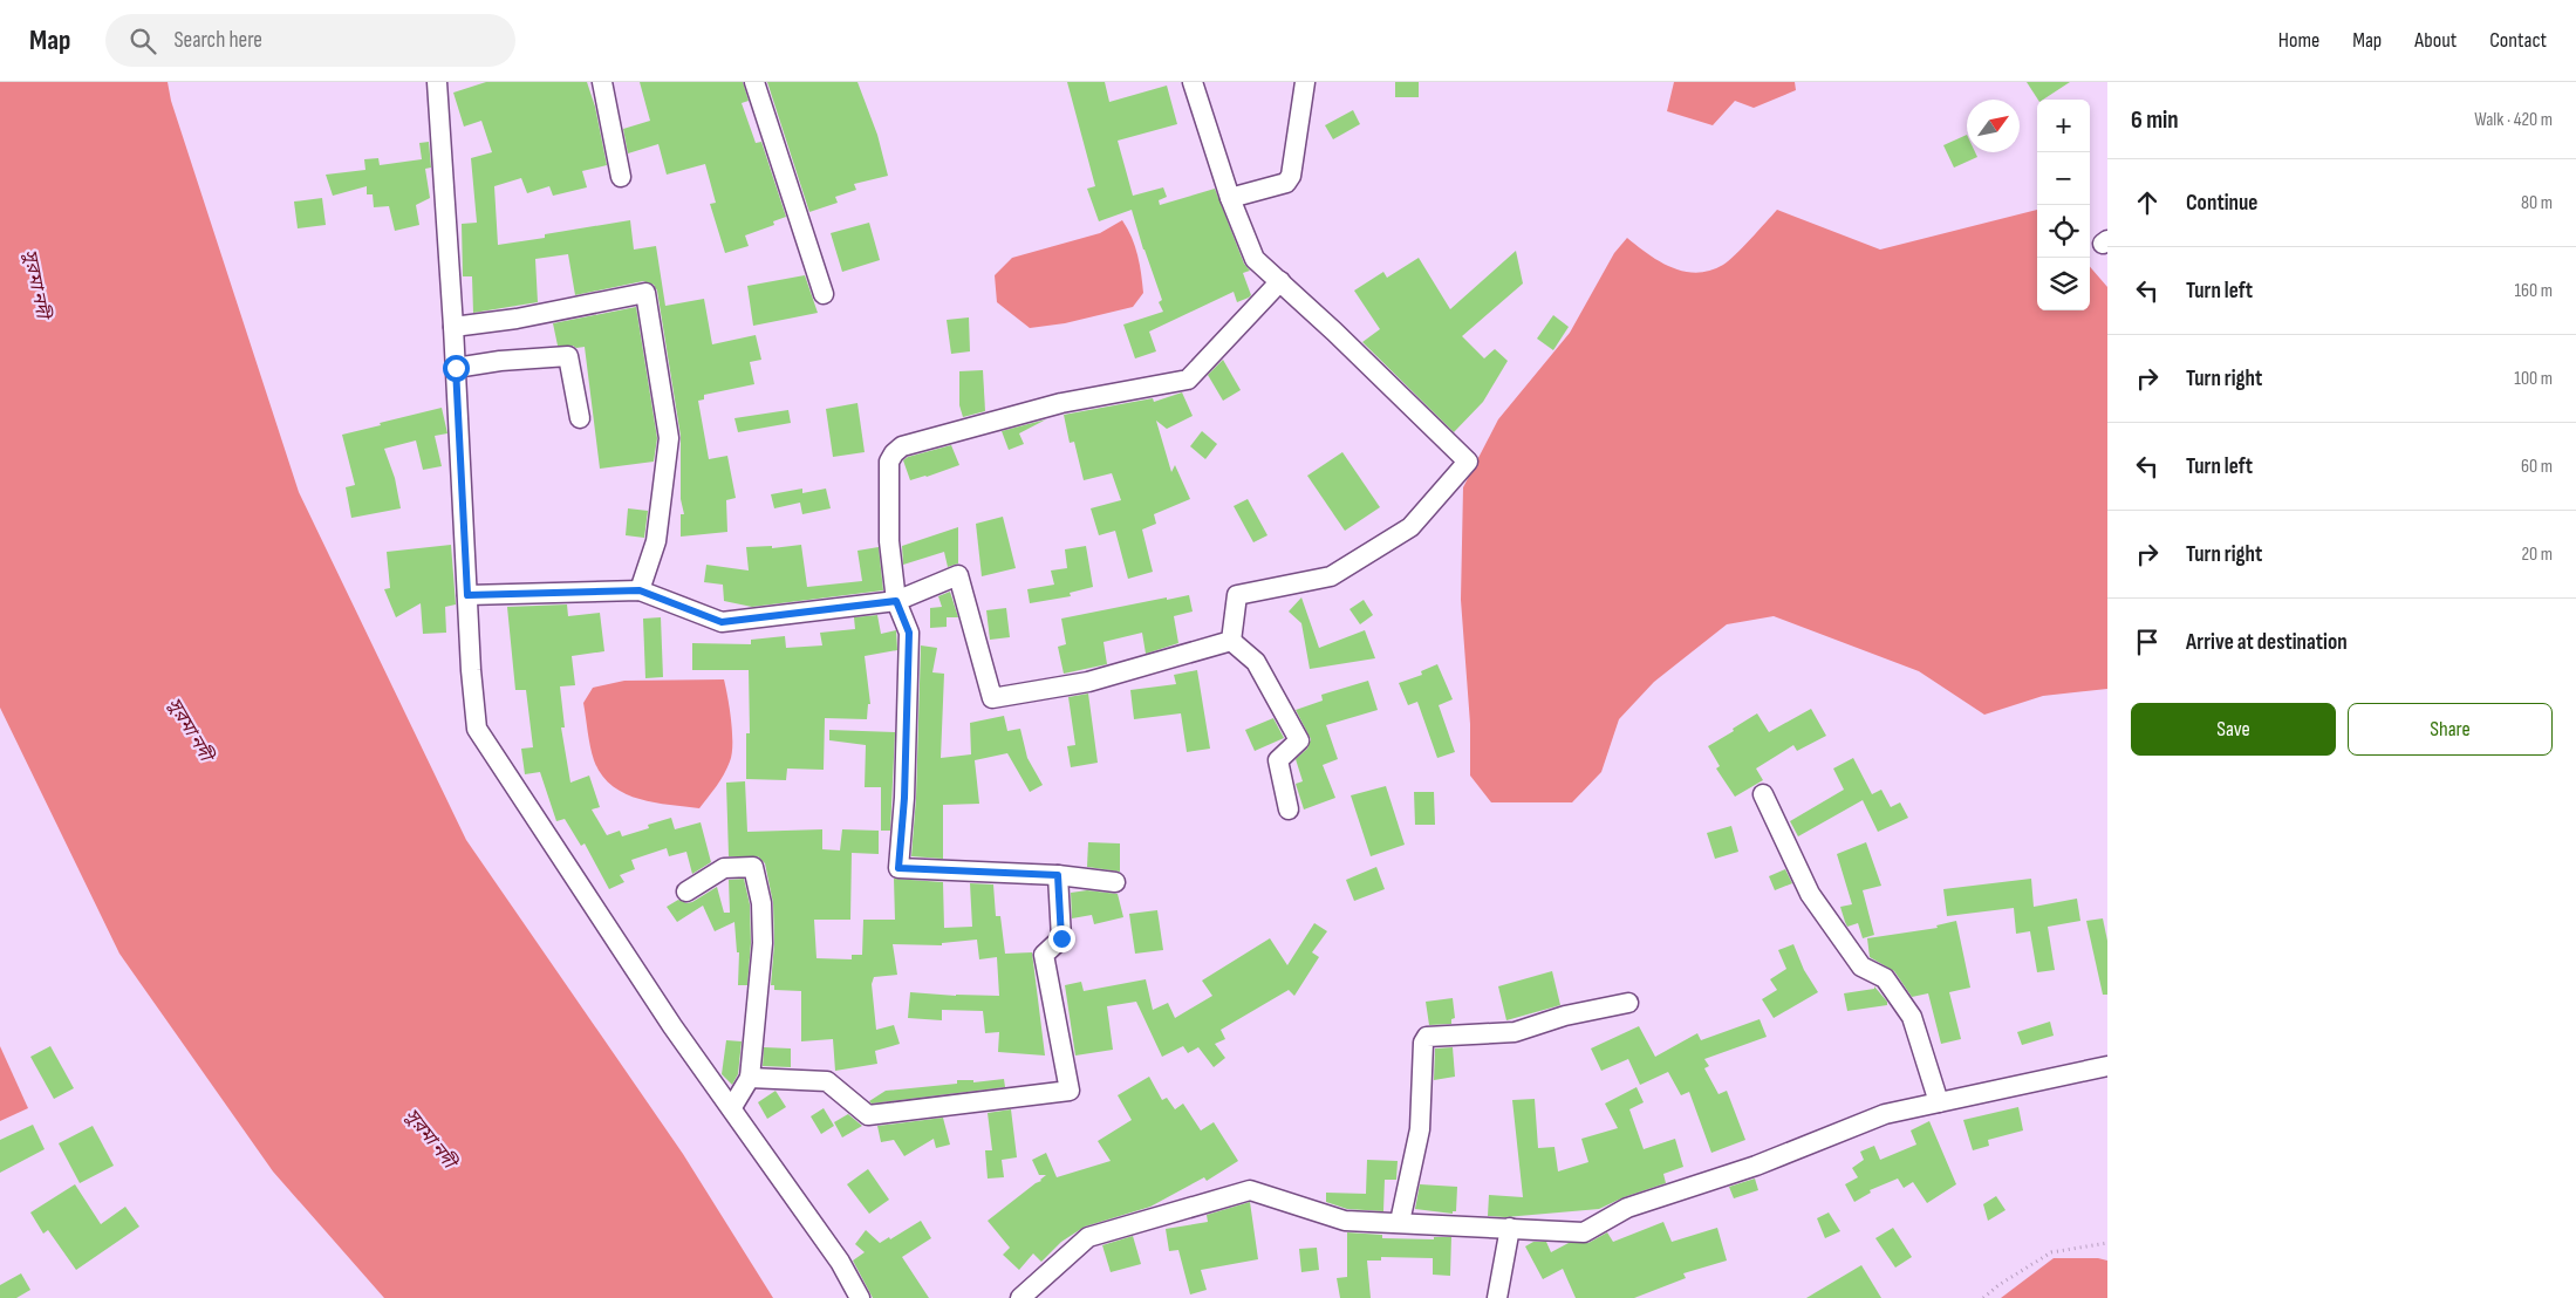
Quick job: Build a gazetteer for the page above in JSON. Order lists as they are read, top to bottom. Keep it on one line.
{"water":["সুরমা নদী"],"north":"top right","page":{"header":"Map","search":"Search here","nav":["Home","Map","About","Contact"],"heading":["6 min","Walk · 420 m"],"map_buttons":["+","−"],"list":[["Continue","80 m"],["Turn left","160 m"],["Turn right","100 m"],["Turn left","60 m"],["Turn right","20 m"],"Arrive at destination"],"buttons":["Save","Share"]}}
